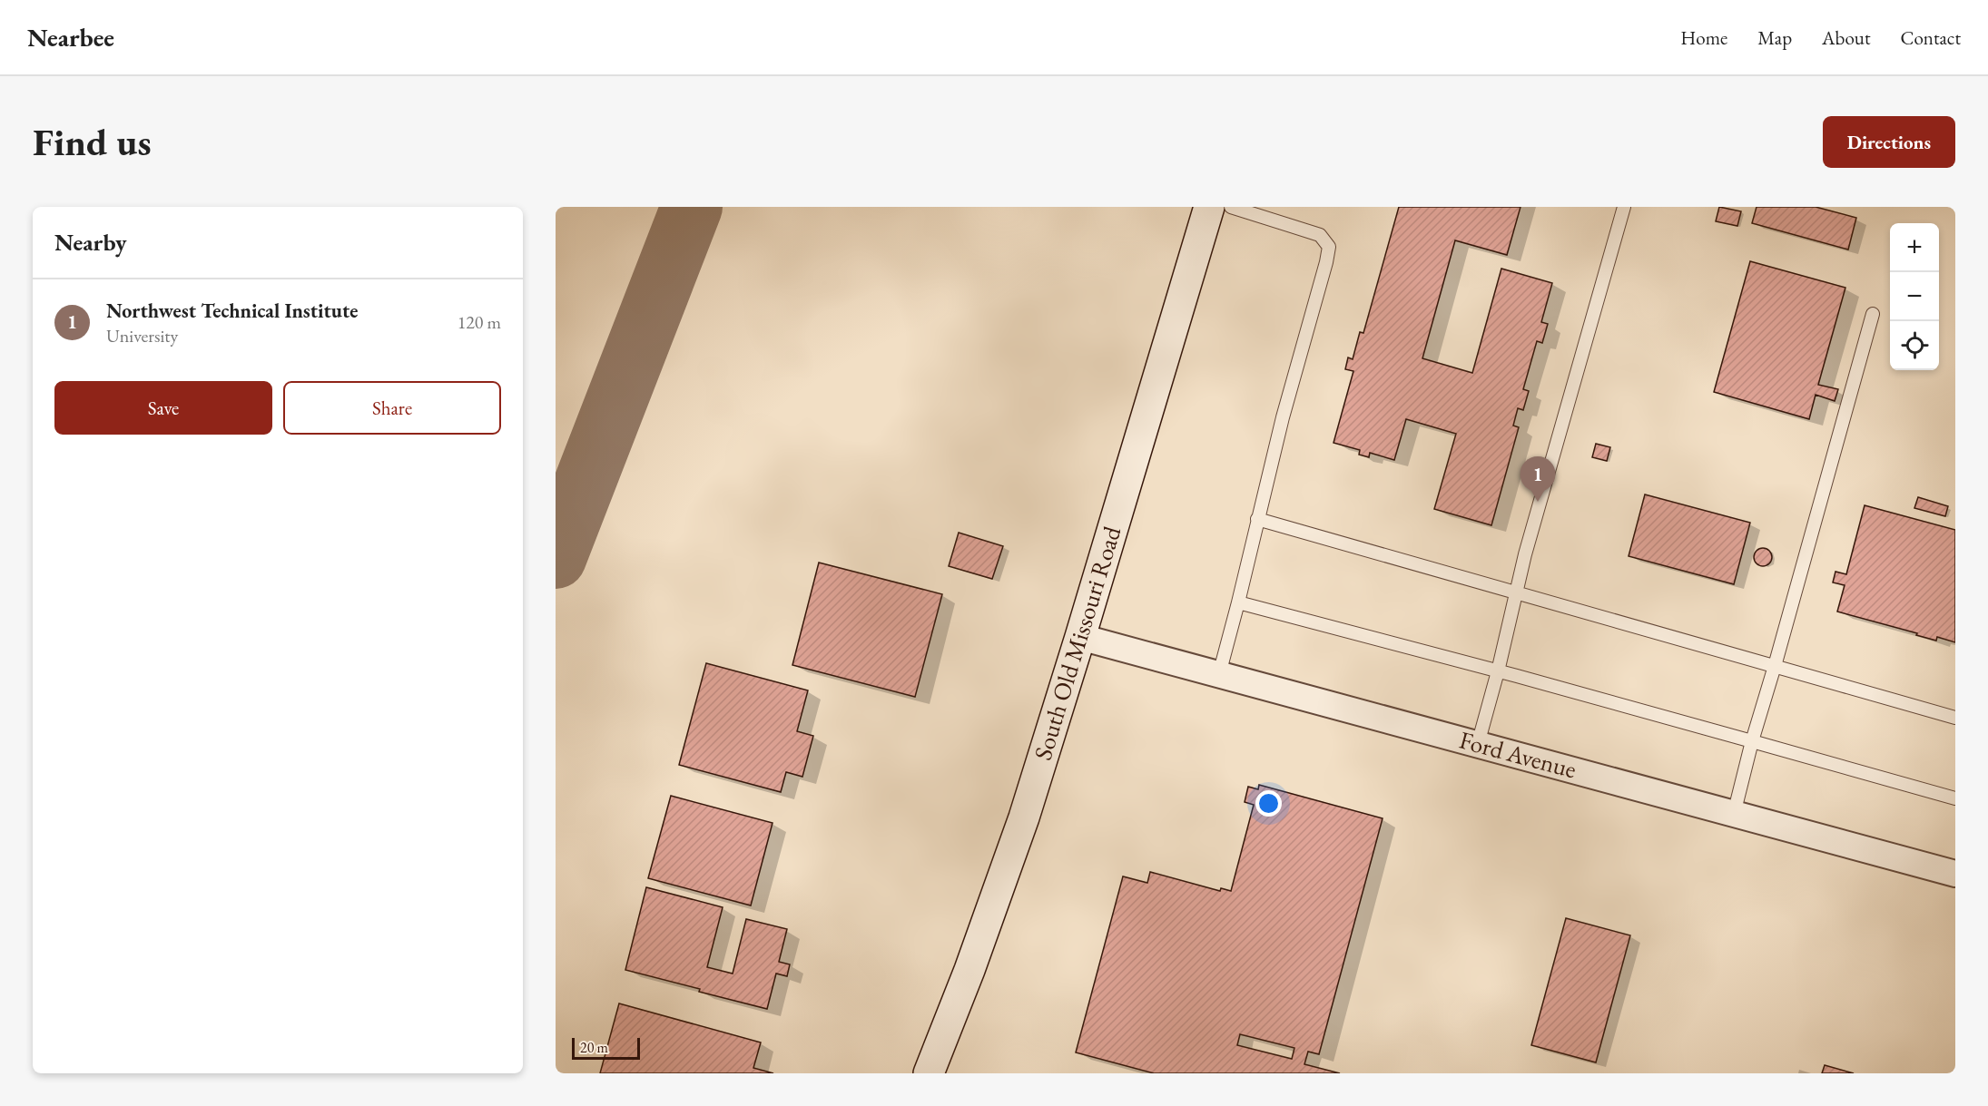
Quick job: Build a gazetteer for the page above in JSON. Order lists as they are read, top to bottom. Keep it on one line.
{"streets":{"main road":["South Old Missouri Road"],"street":["Ford Avenue"]},"crossings":[["South Old Missouri Road","Ford Avenue"]],"scale_bar":"20 m","page":{"header":"Nearbee","nav":["Home","Map","About","Contact"],"buttons":["Directions",["Save","Share"]],"title":"Find us","heading":"Nearby","map_buttons":["+","−"],"list":[{"mark":"1","name":"Northwest Technical Institute","note":"University","value":"120 m"}],"pins":"1","scale":"20 m"}}
